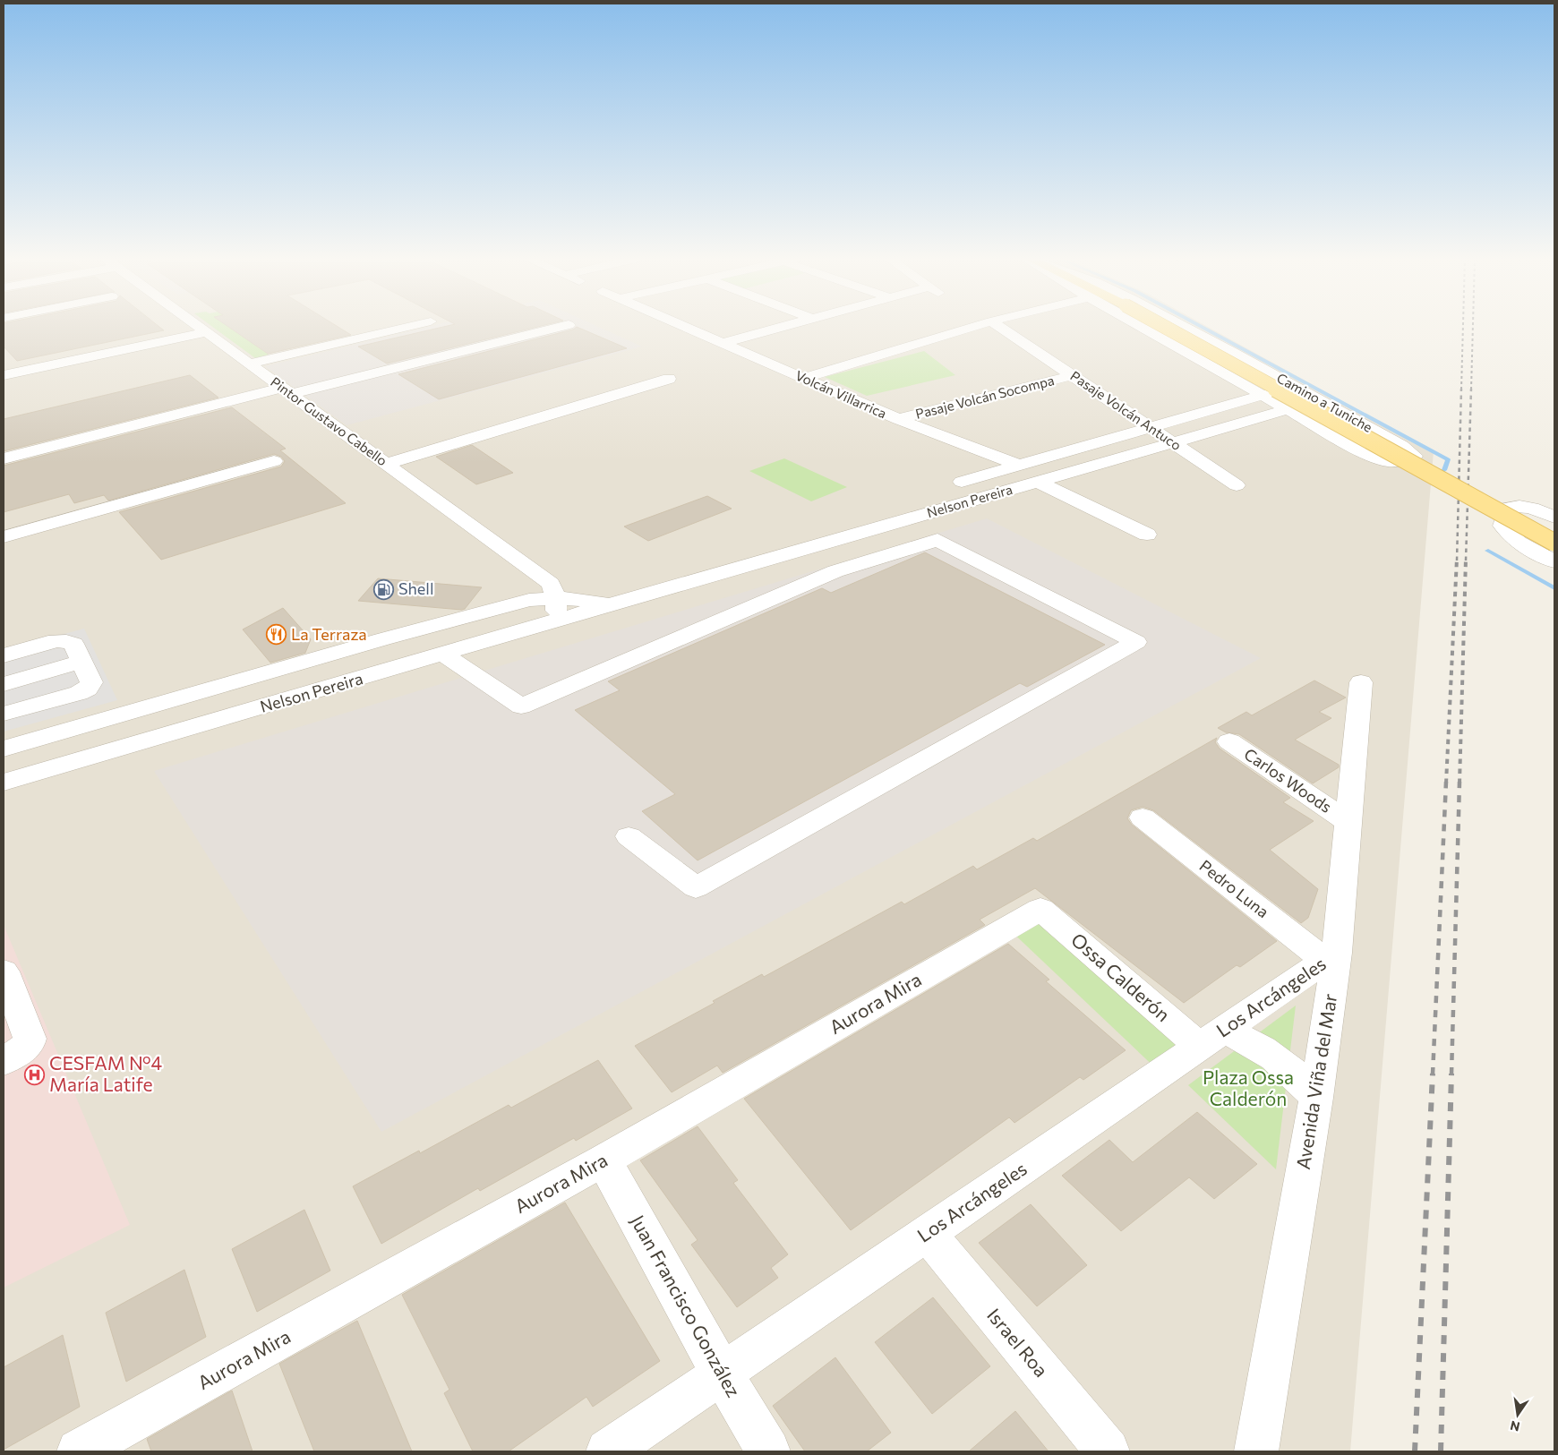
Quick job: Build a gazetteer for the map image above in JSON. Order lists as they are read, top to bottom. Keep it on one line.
{"streets":{"main road":["Camino a Tuniche"],"street":["Volcán Villarrica","Pasaje Volcán Socompa","Pasaje Volcán Antuco","Pintor Gustavo Cabello","Nelson Pereira","Carlos Woods","Pedro Luna","Ossa Calderón","Los Arcángeles","Aurora Mira","Avenida Viña del Mar","Juan Francisco González","Israel Roa"]},"crossings":[["Volcán Villarrica","Pasaje Volcán Socompa"],["Volcán Villarrica","Nelson Pereira"],["Pasaje Volcán Socompa","Pasaje Volcán Antuco"],["Camino a Tuniche","Nelson Pereira"],["Pasaje Volcán Antuco","Nelson Pereira"],["Pintor Gustavo Cabello","Nelson Pereira"],["Carlos Woods","Avenida Viña del Mar"],["Pedro Luna","Los Arcángeles"],["Pedro Luna","Avenida Viña del Mar"],["Ossa Calderón","Los Arcángeles"],["Ossa Calderón","Aurora Mira"],["Los Arcángeles","Avenida Viña del Mar"],["Los Arcángeles","Juan Francisco González"],["Los Arcángeles","Israel Roa"],["Aurora Mira","Juan Francisco González"]],"parks":["Plaza Ossa Calderón"],"places":{"fuel station":["Shell"],"restaurant":["La Terraza"],"hospital":["CESFAM Nº4 María Latife"]},"north":"bottom"}
